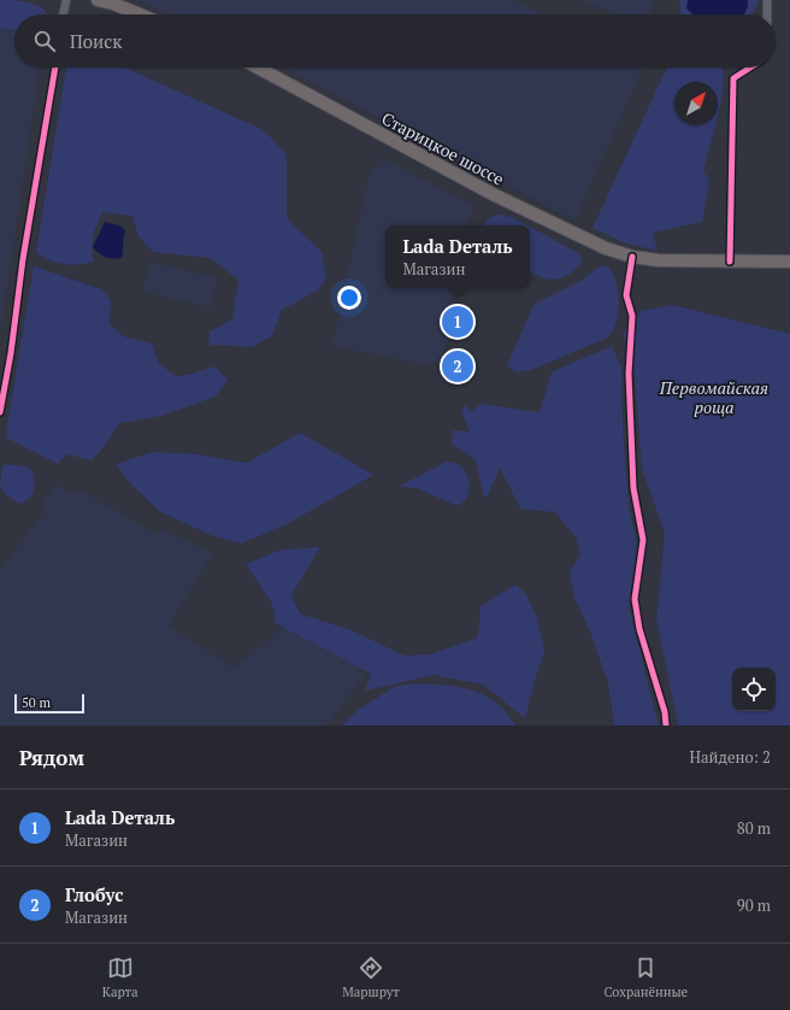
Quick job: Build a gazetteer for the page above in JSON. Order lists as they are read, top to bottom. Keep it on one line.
{"streets":{"main road":["Старицкое шоссе"]},"parks":["Первомайская роща"],"scale_bar":"50 m","north":"top right","page":{"search":"Поиск","popup":["Lada Dеталь","Магазин"],"pins":["1","2"],"scale":"50 m","heading":["Рядом","Найдено: 2"],"list":[{"mark":"1","name":"Lada Dеталь","note":"Магазин","value":"80 m"},{"mark":"2","name":"Глобус","note":"Магазин","value":"90 m"}],"nav":["Карта","Маршрут","Сохранённые"]}}
